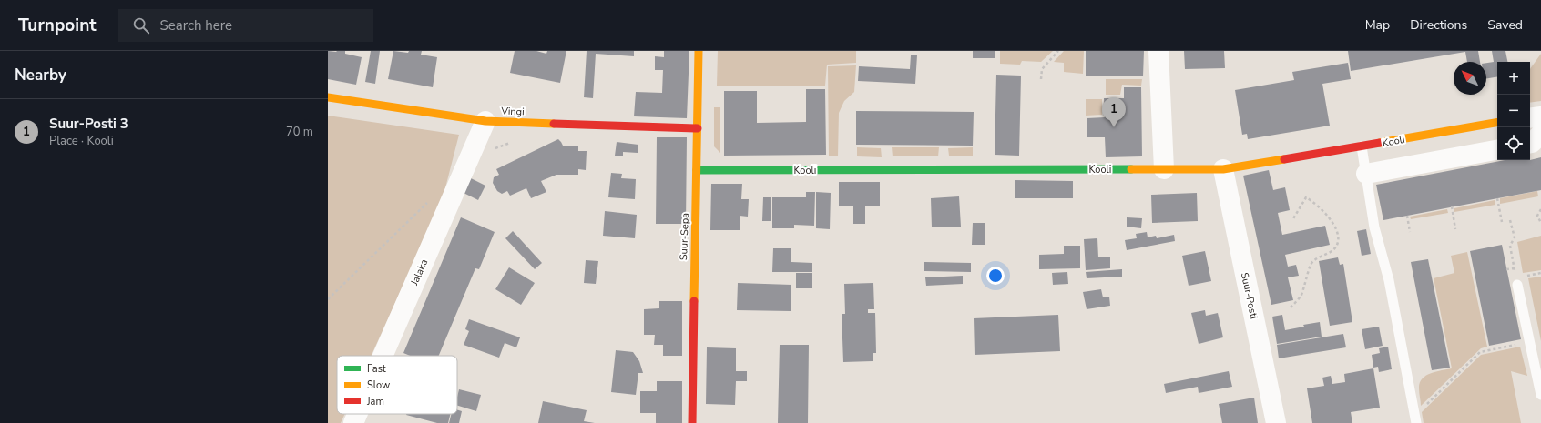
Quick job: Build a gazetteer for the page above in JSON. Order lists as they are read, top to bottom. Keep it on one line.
{"streets":{"street":["Vingi","Kooli","Suur-Sepa","Jalaka","Suur-Posti"]},"crossings":[["Vingi","Suur-Sepa"],["Vingi","Jalaka"],["Kooli","Suur-Sepa"],["Kooli","Suur-Posti"]],"legend":["Fast","Slow","Jam"],"north":"top left","page":{"header":"Turnpoint","search":"Search here","nav":["Map","Directions","Saved"],"heading":"Nearby","map_buttons":["+","−"],"pins":"1","list":[{"mark":"1","name":"Suur-Posti 3","note":"Place · Kooli","value":"70 m"}]}}
